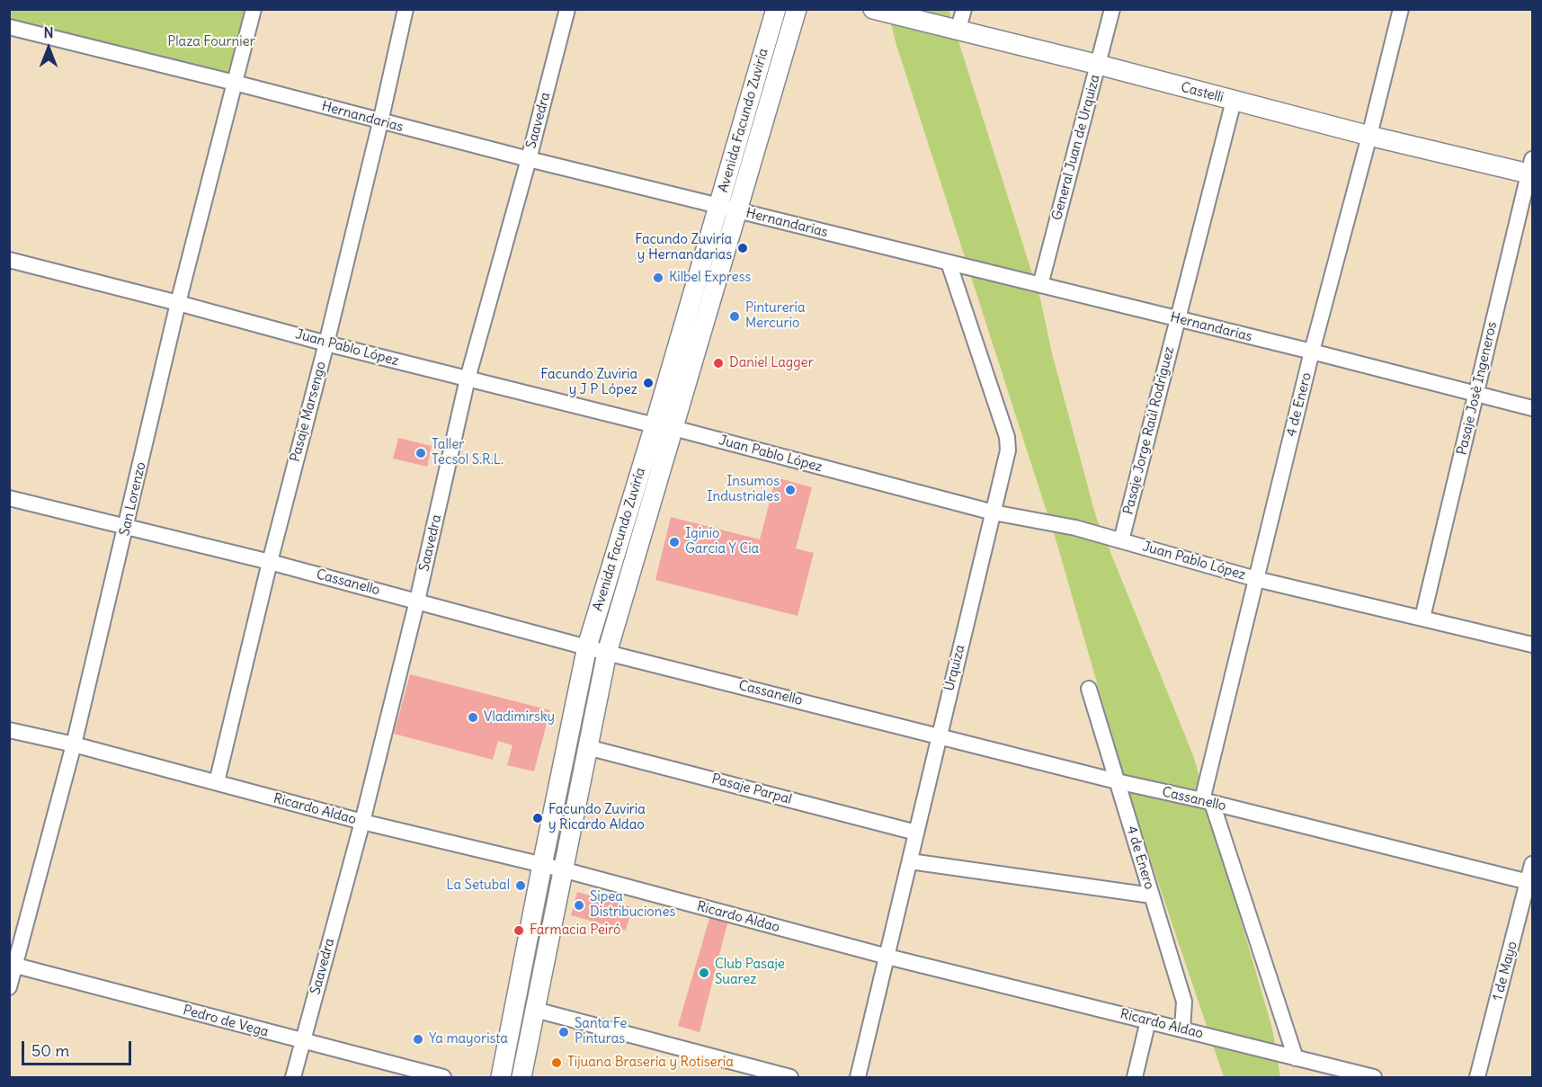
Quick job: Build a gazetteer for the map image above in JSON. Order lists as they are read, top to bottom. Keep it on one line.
{"streets":{"main road":["Castelli","Avenida Facundo Zuviría"],"street":["Hernandarias","Saavedra","General Juan de Urquiza","Juan Pablo López","Pasaje Josè Ingeneros","4 de Enero","Pasaje Marsengo","Pasaje Jorge Raúl Rodríguez","San Lorenzo","Cassanello","Urquiza","Pasaje Parpal","Ricardo Aldao","1 de Mayo","Pedro de Vega"]},"crossings":[["Castelli","General Juan de Urquiza"],["Castelli","Pasaje Josè Ingeneros"],["Castelli","4 de Enero"],["Castelli","Pasaje Jorge Raúl Rodríguez"],["Hernandarias","Saavedra"],["Hernandarias","Avenida Facundo Zuviría"],["Hernandarias","General Juan de Urquiza"],["Hernandarias","Pasaje Josè Ingeneros"],["Hernandarias","4 de Enero"],["Hernandarias","Pasaje Marsengo"],["Hernandarias","Pasaje Jorge Raúl Rodríguez"],["Hernandarias","San Lorenzo"],["Hernandarias","Urquiza"],["Saavedra","Juan Pablo López"],["Saavedra","Cassanello"],["Saavedra","Ricardo Aldao"],["Saavedra","Pedro de Vega"],["Avenida Facundo Zuviría","Juan Pablo López"],["Avenida Facundo Zuviría","Cassanello"],["Avenida Facundo Zuviría","Pasaje Parpal"],["Avenida Facundo Zuviría","Ricardo Aldao"],["Juan Pablo López","Pasaje Josè Ingeneros"],["Juan Pablo López","4 de Enero"],["Juan Pablo López","Pasaje Marsengo"],["Juan Pablo López","Pasaje Jorge Raúl Rodríguez"],["Juan Pablo López","San Lorenzo"],["Juan Pablo López","Urquiza"],["4 de Enero","Cassanello"],["4 de Enero","Ricardo Aldao"],["Pasaje Marsengo","Cassanello"],["Pasaje Marsengo","Ricardo Aldao"],["San Lorenzo","Cassanello"],["San Lorenzo","Ricardo Aldao"],["San Lorenzo","Pedro de Vega"],["Cassanello","Urquiza"],["Cassanello","1 de Mayo"],["Urquiza","Pasaje Parpal"],["Urquiza","Ricardo Aldao"]],"parks":["Plaza Fournier"],"places":["Facundo Zuviría y Hernandarias","Kilbel Express","Pinturería Mercurio","Daniel Lagger","Facundo Zuviria y J P López","Taller Tecsol S.R.L.","Insumos Industriales","Iginio Garcia Y Cia","Vladimirsky","Facundo Zuviria y Ricardo Aldao","La Setubal","Sipea Distribuciones","Farmacia Peiró","Club Pasaje Suarez","Santa Fe Pinturas","Ya mayorista","Tijuana Brasería y Rotisería"],"scale_bar":"50 m","north":"top"}
